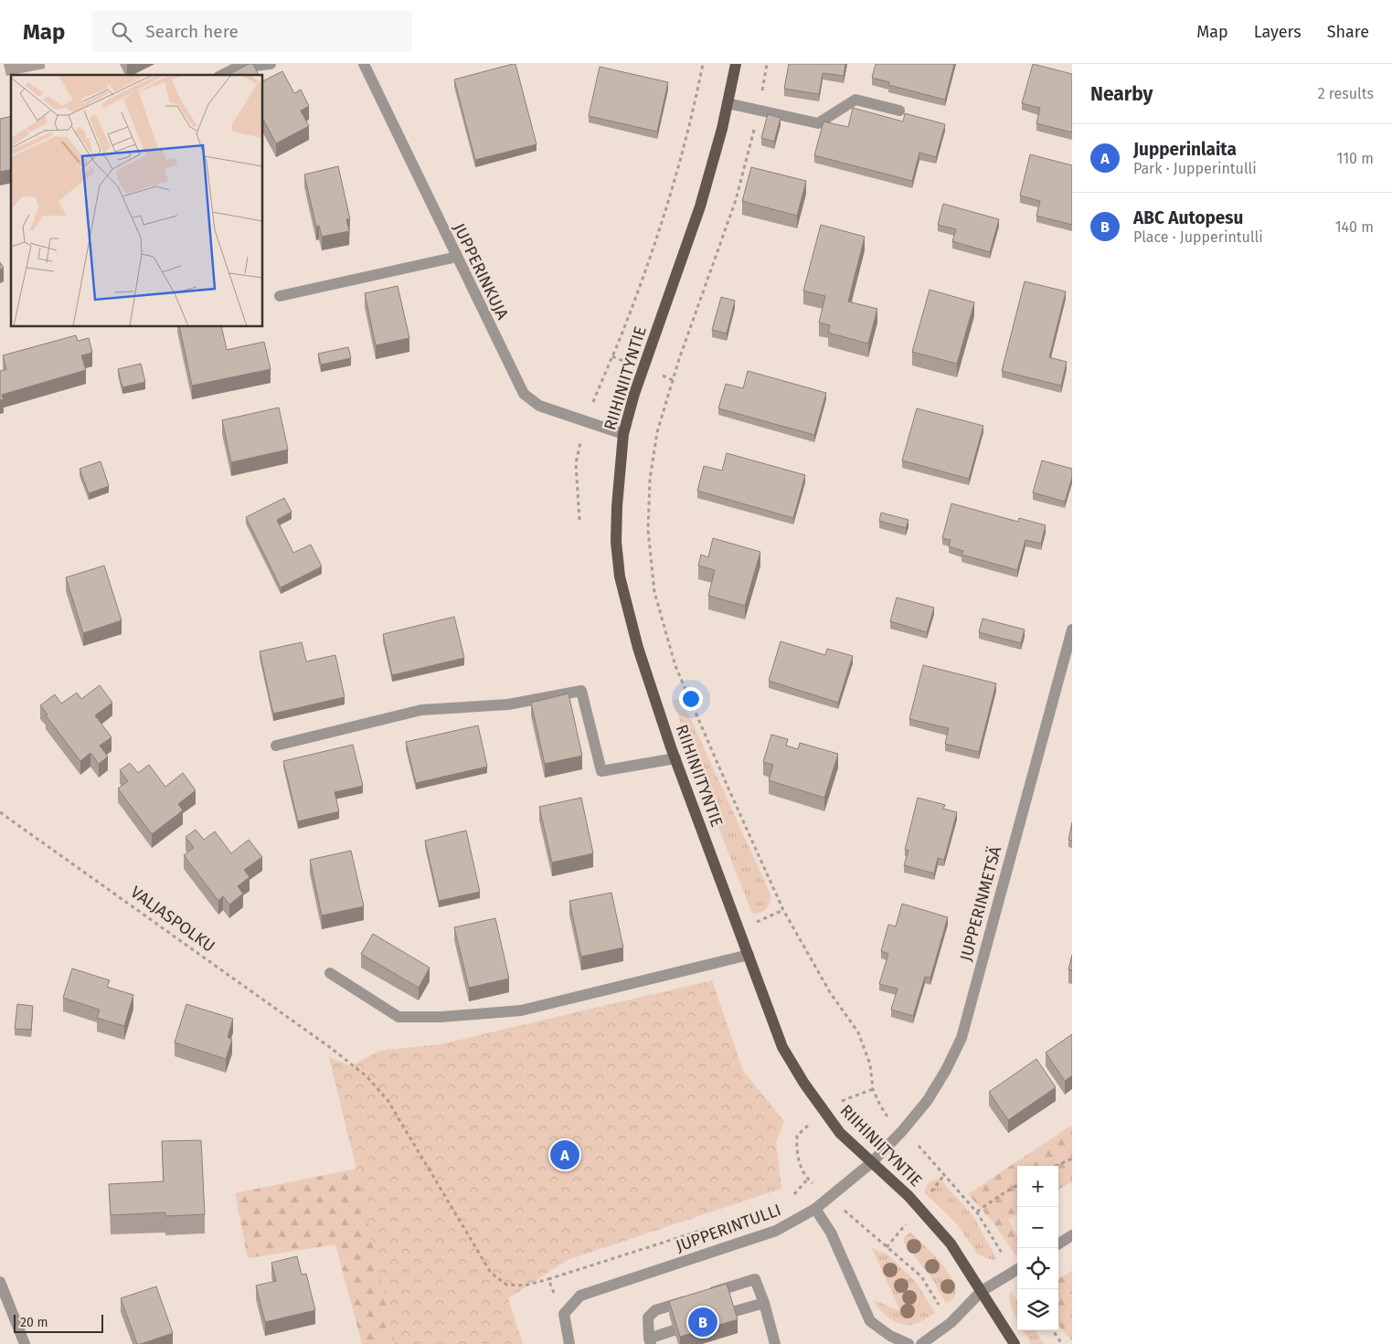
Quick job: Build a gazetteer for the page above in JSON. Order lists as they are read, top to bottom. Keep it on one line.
{"streets":{"main road":["RIIHINIITYNTIE"],"street":["JUPPERINKUJA","JUPPERINMETSÄ","JUPPERINTULLI"],"path":["VALJASPOLKU"]},"crossings":[["JUPPERINKUJA","RIIHINIITYNTIE"],["RIIHINIITYNTIE","JUPPERINMETSÄ"],["RIIHINIITYNTIE","JUPPERINTULLI"],["JUPPERINMETSÄ","JUPPERINTULLI"]],"scale_bar":"20 m","page":{"header":"Map","search":"Search here","nav":["Map","Layers","Share"],"heading":["Nearby","2 results"],"list":[{"mark":"A","name":"Jupperinlaita","note":"Park · Jupperintulli","value":"110 m"},{"mark":"B","name":"ABC Autopesu","note":"Place · Jupperintulli","value":"140 m"}],"pins":["A","B"],"map_buttons":["+","−"],"scale":"20 m"}}
